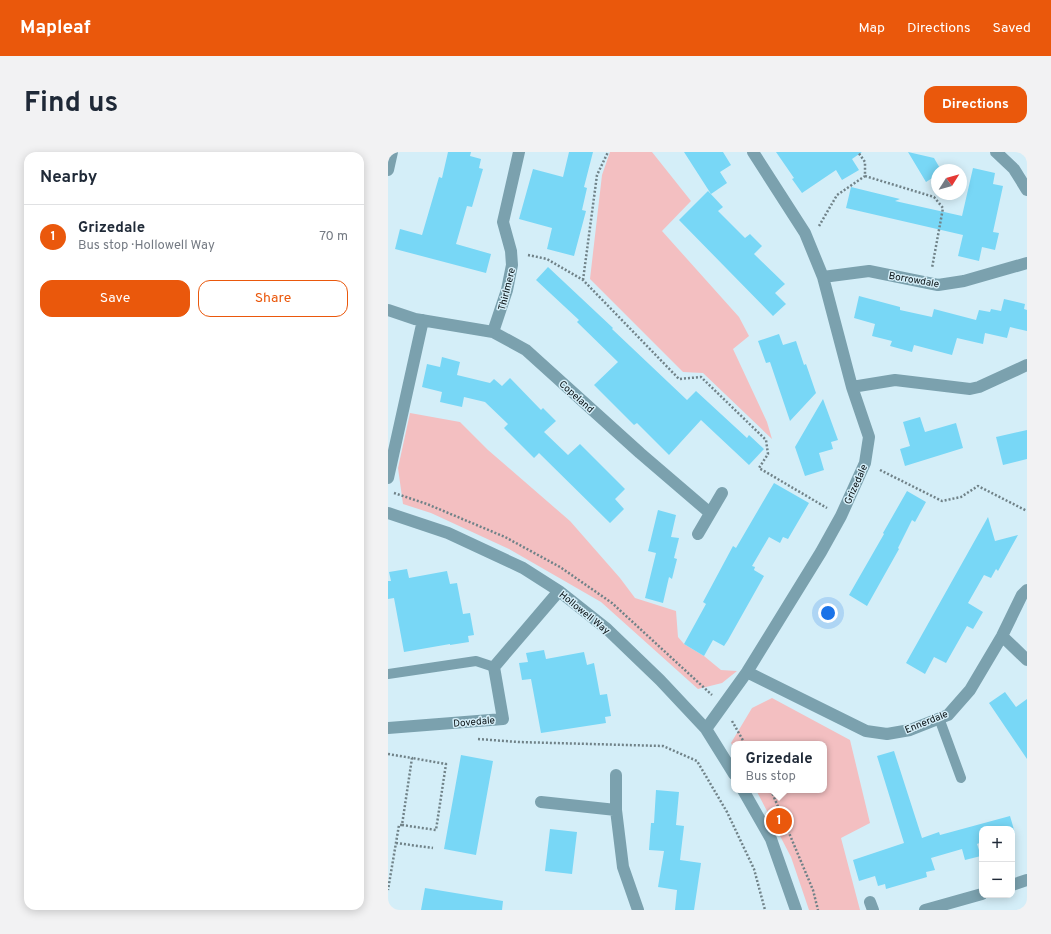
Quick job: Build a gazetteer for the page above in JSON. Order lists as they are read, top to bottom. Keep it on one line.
{"streets":{"street":["Borrowdale","Thirlmere","Copeland","Grizedale","Hollowell Way","Dovedale","Ennerdale"]},"crossings":[["Borrowdale","Grizedale"],["Thirlmere","Copeland"],["Grizedale","Hollowell Way"],["Grizedale","Ennerdale"]],"north":"top right","page":{"header":"Mapleaf","nav":["Map","Directions","Saved"],"title":"Find us","buttons":["Directions",["Save","Share"]],"heading":"Nearby","list":[{"mark":"1","name":"Grizedale","note":"Bus stop · Hollowell Way","value":"70 m"}],"popup":["Grizedale","Bus stop"],"pins":"1","map_buttons":["+","−"]}}
